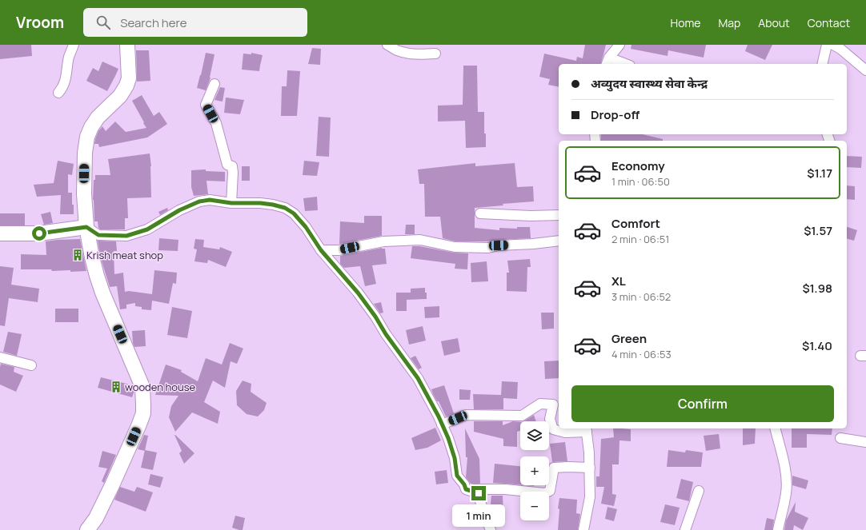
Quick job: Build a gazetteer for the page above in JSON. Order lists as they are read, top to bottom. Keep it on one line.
{"places":{"building":["Krish meat shop","wooden house"]},"page":{"header":"Vroom","search":"Search here","nav":["Home","Map","About","Contact"],"banner":["अव्युदय स्वास्थ्य सेवा केन्द्र","Drop-off"],"list":[{"name":"Economy","note":"1 min · 06:50","value":"$1.17"},{"name":"Comfort","note":"2 min · 06:51","value":"$1.57"},{"name":"XL","note":"3 min · 06:52","value":"$1.98"},{"name":"Green","note":"4 min · 06:53","value":"$1.40"}],"buttons":"Confirm","map_buttons":["+","−"],"bubble":"1 min"}}
